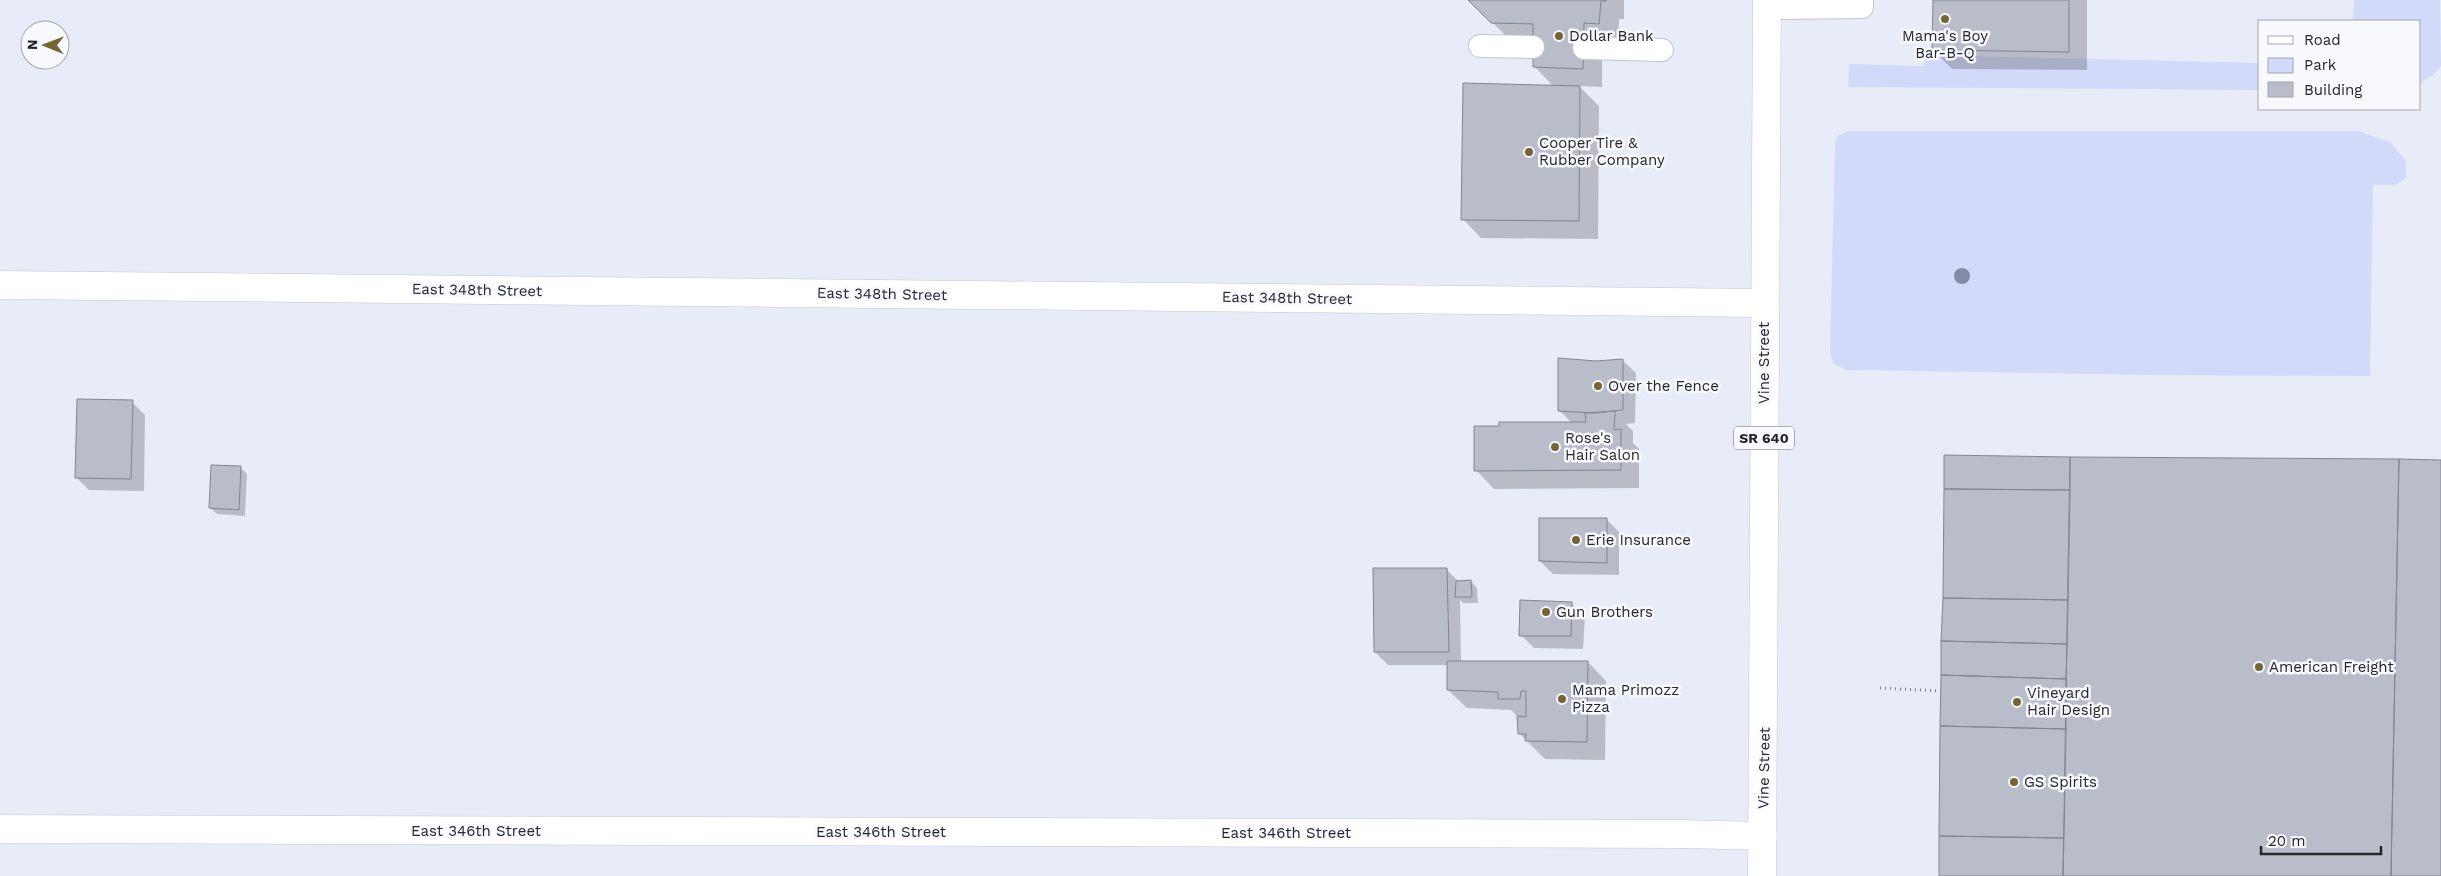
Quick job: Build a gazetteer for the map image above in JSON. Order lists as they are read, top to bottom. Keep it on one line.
{"streets":{"street":["East 348th Street","Vine Street","SR 640","East 346th Street"]},"crossings":[["East 348th Street","Vine Street"],["Vine Street","East 346th Street"]],"places":["Mama's Boy Bar-B-Q","Dollar Bank","Cooper Tire & Rubber Company","Over the Fence","Rose's Hair Salon","Erie Insurance","Gun Brothers","American Freight","Mama Primozz Pizza","Vineyard Hair Design","GS Spirits"],"legend":["Road","Park","Building"],"scale_bar":"20 m","north":"left"}
